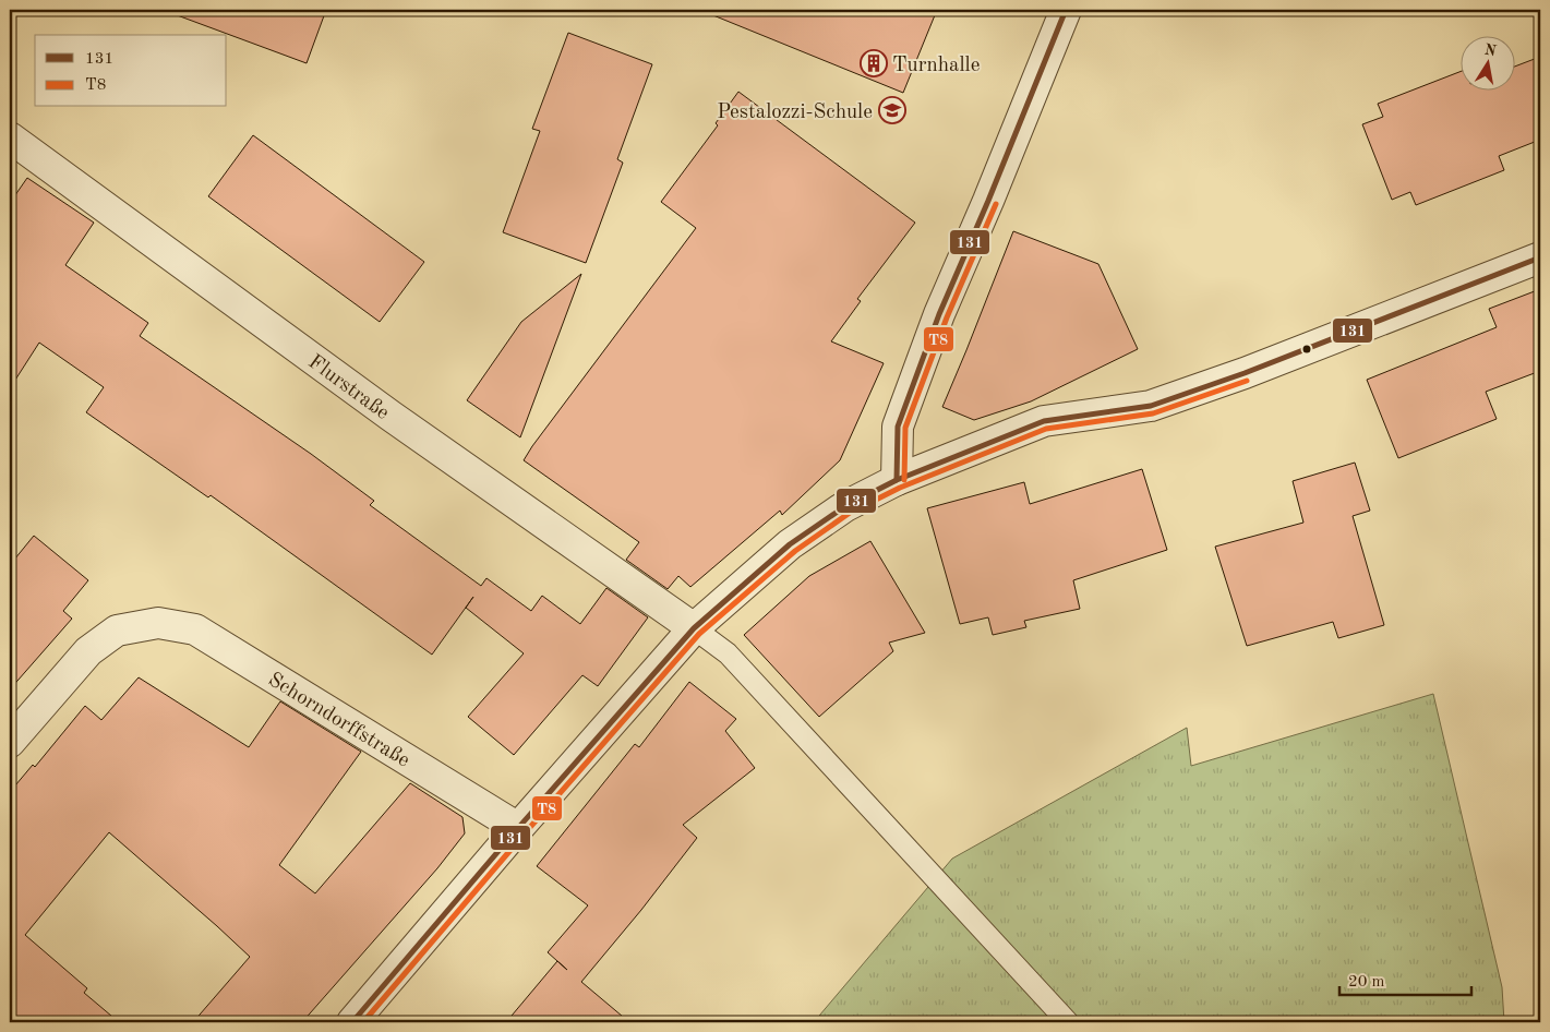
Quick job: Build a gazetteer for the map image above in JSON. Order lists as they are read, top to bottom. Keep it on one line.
{"streets":{"street":["Flurstraße","Schorndorffstraße"]},"places":{"building":["Turnhalle"],"school or university":["Pestalozzi-Schule"]},"lines":["transit line 131","transit line T8"],"legend":["131","T8"],"scale_bar":"20 m","north":"top"}
